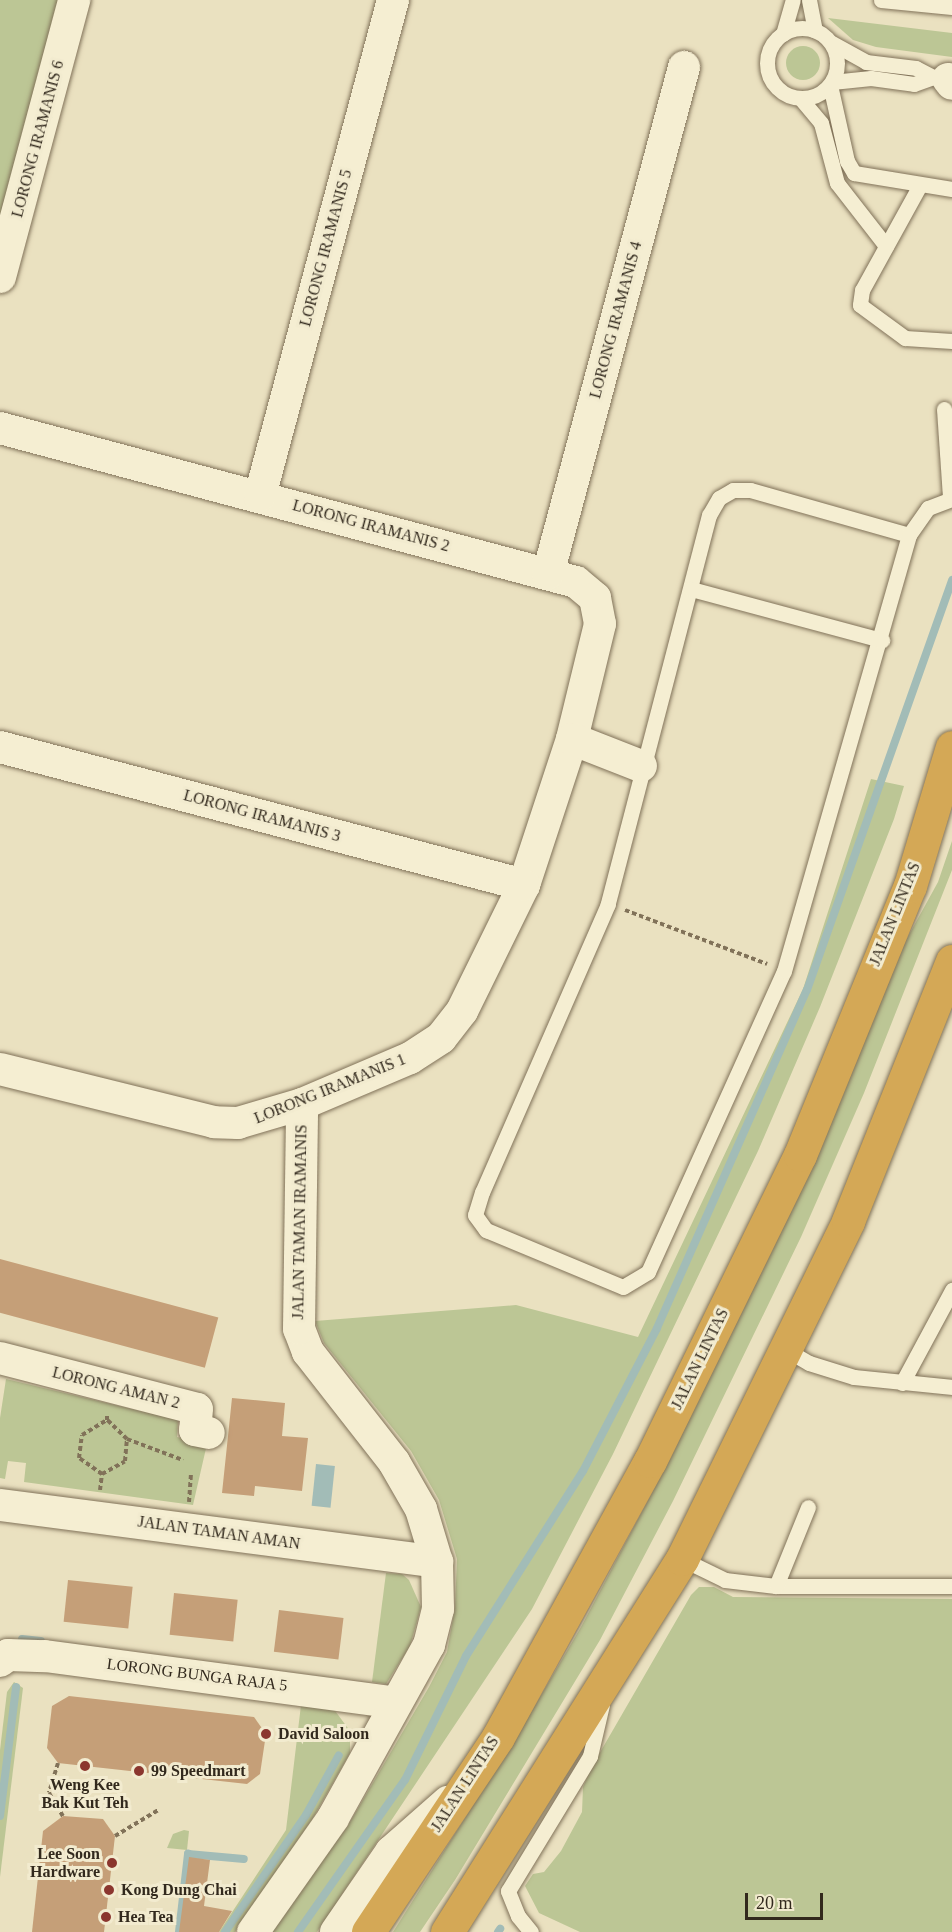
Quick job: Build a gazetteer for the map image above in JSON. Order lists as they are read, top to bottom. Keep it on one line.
{"streets":{"highway":["JALAN LINTAS"],"street":["LORONG IRAMANIS 6","LORONG IRAMANIS 5","LORONG IRAMANIS 4","LORONG IRAMANIS 2","LORONG IRAMANIS 3","LORONG IRAMANIS 1","JALAN TAMAN IRAMANIS","LORONG AMAN 2","JALAN TAMAN AMAN","LORONG BUNGA RAJA 5"]},"crossings":[["LORONG IRAMANIS 5","LORONG IRAMANIS 2"],["LORONG IRAMANIS 4","LORONG IRAMANIS 2"],["LORONG IRAMANIS 2","LORONG IRAMANIS 1"],["LORONG IRAMANIS 3","LORONG IRAMANIS 1"],["LORONG IRAMANIS 1","JALAN TAMAN IRAMANIS"],["JALAN TAMAN IRAMANIS","JALAN TAMAN AMAN"],["JALAN TAMAN IRAMANIS","LORONG BUNGA RAJA 5"]],"places":["David Saloon","Weng Kee Bak Kut Teh","99 Speedmart","Lee Soon Hardware","Kong Dung Chai","Hea Tea"],"scale_bar":"20 m"}
